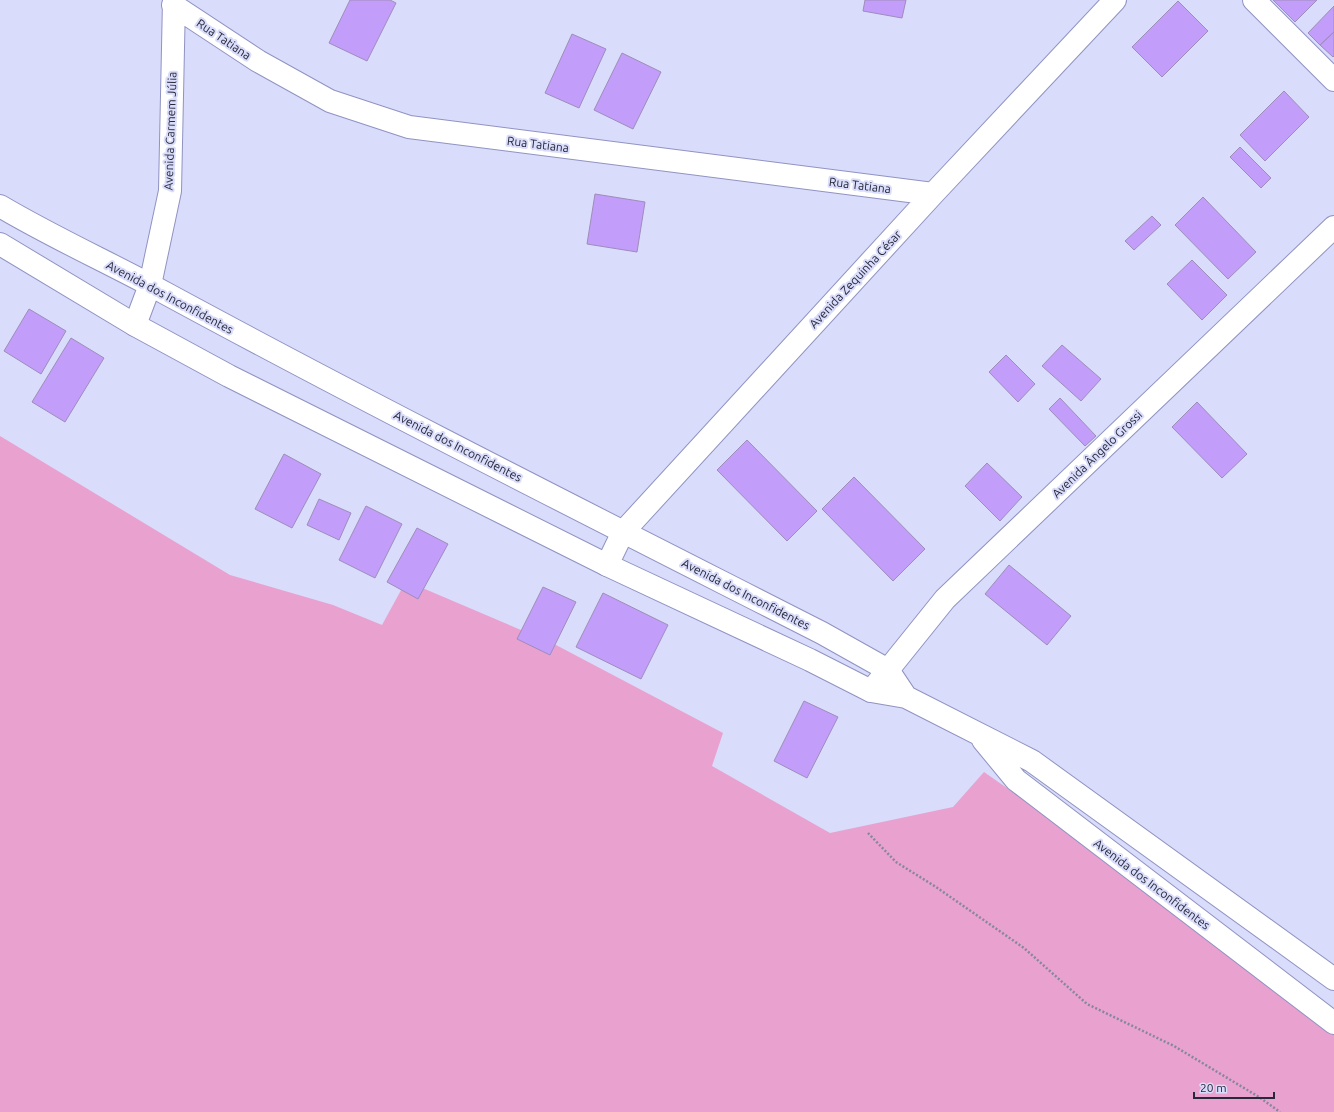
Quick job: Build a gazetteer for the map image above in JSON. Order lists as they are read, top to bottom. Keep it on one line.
{"streets":{"street":["Rua Tatiana","Avenida Carmem Júlia","Avenida Zequinha César","Avenida dos Inconfidentes","Avenida Ângelo Grossi"]},"crossings":[["Rua Tatiana","Avenida Carmem Júlia"],["Rua Tatiana","Avenida Zequinha César"],["Avenida Carmem Júlia","Avenida dos Inconfidentes"],["Avenida Zequinha César","Avenida dos Inconfidentes"],["Avenida dos Inconfidentes","Avenida Ângelo Grossi"]],"scale_bar":"20 m"}
